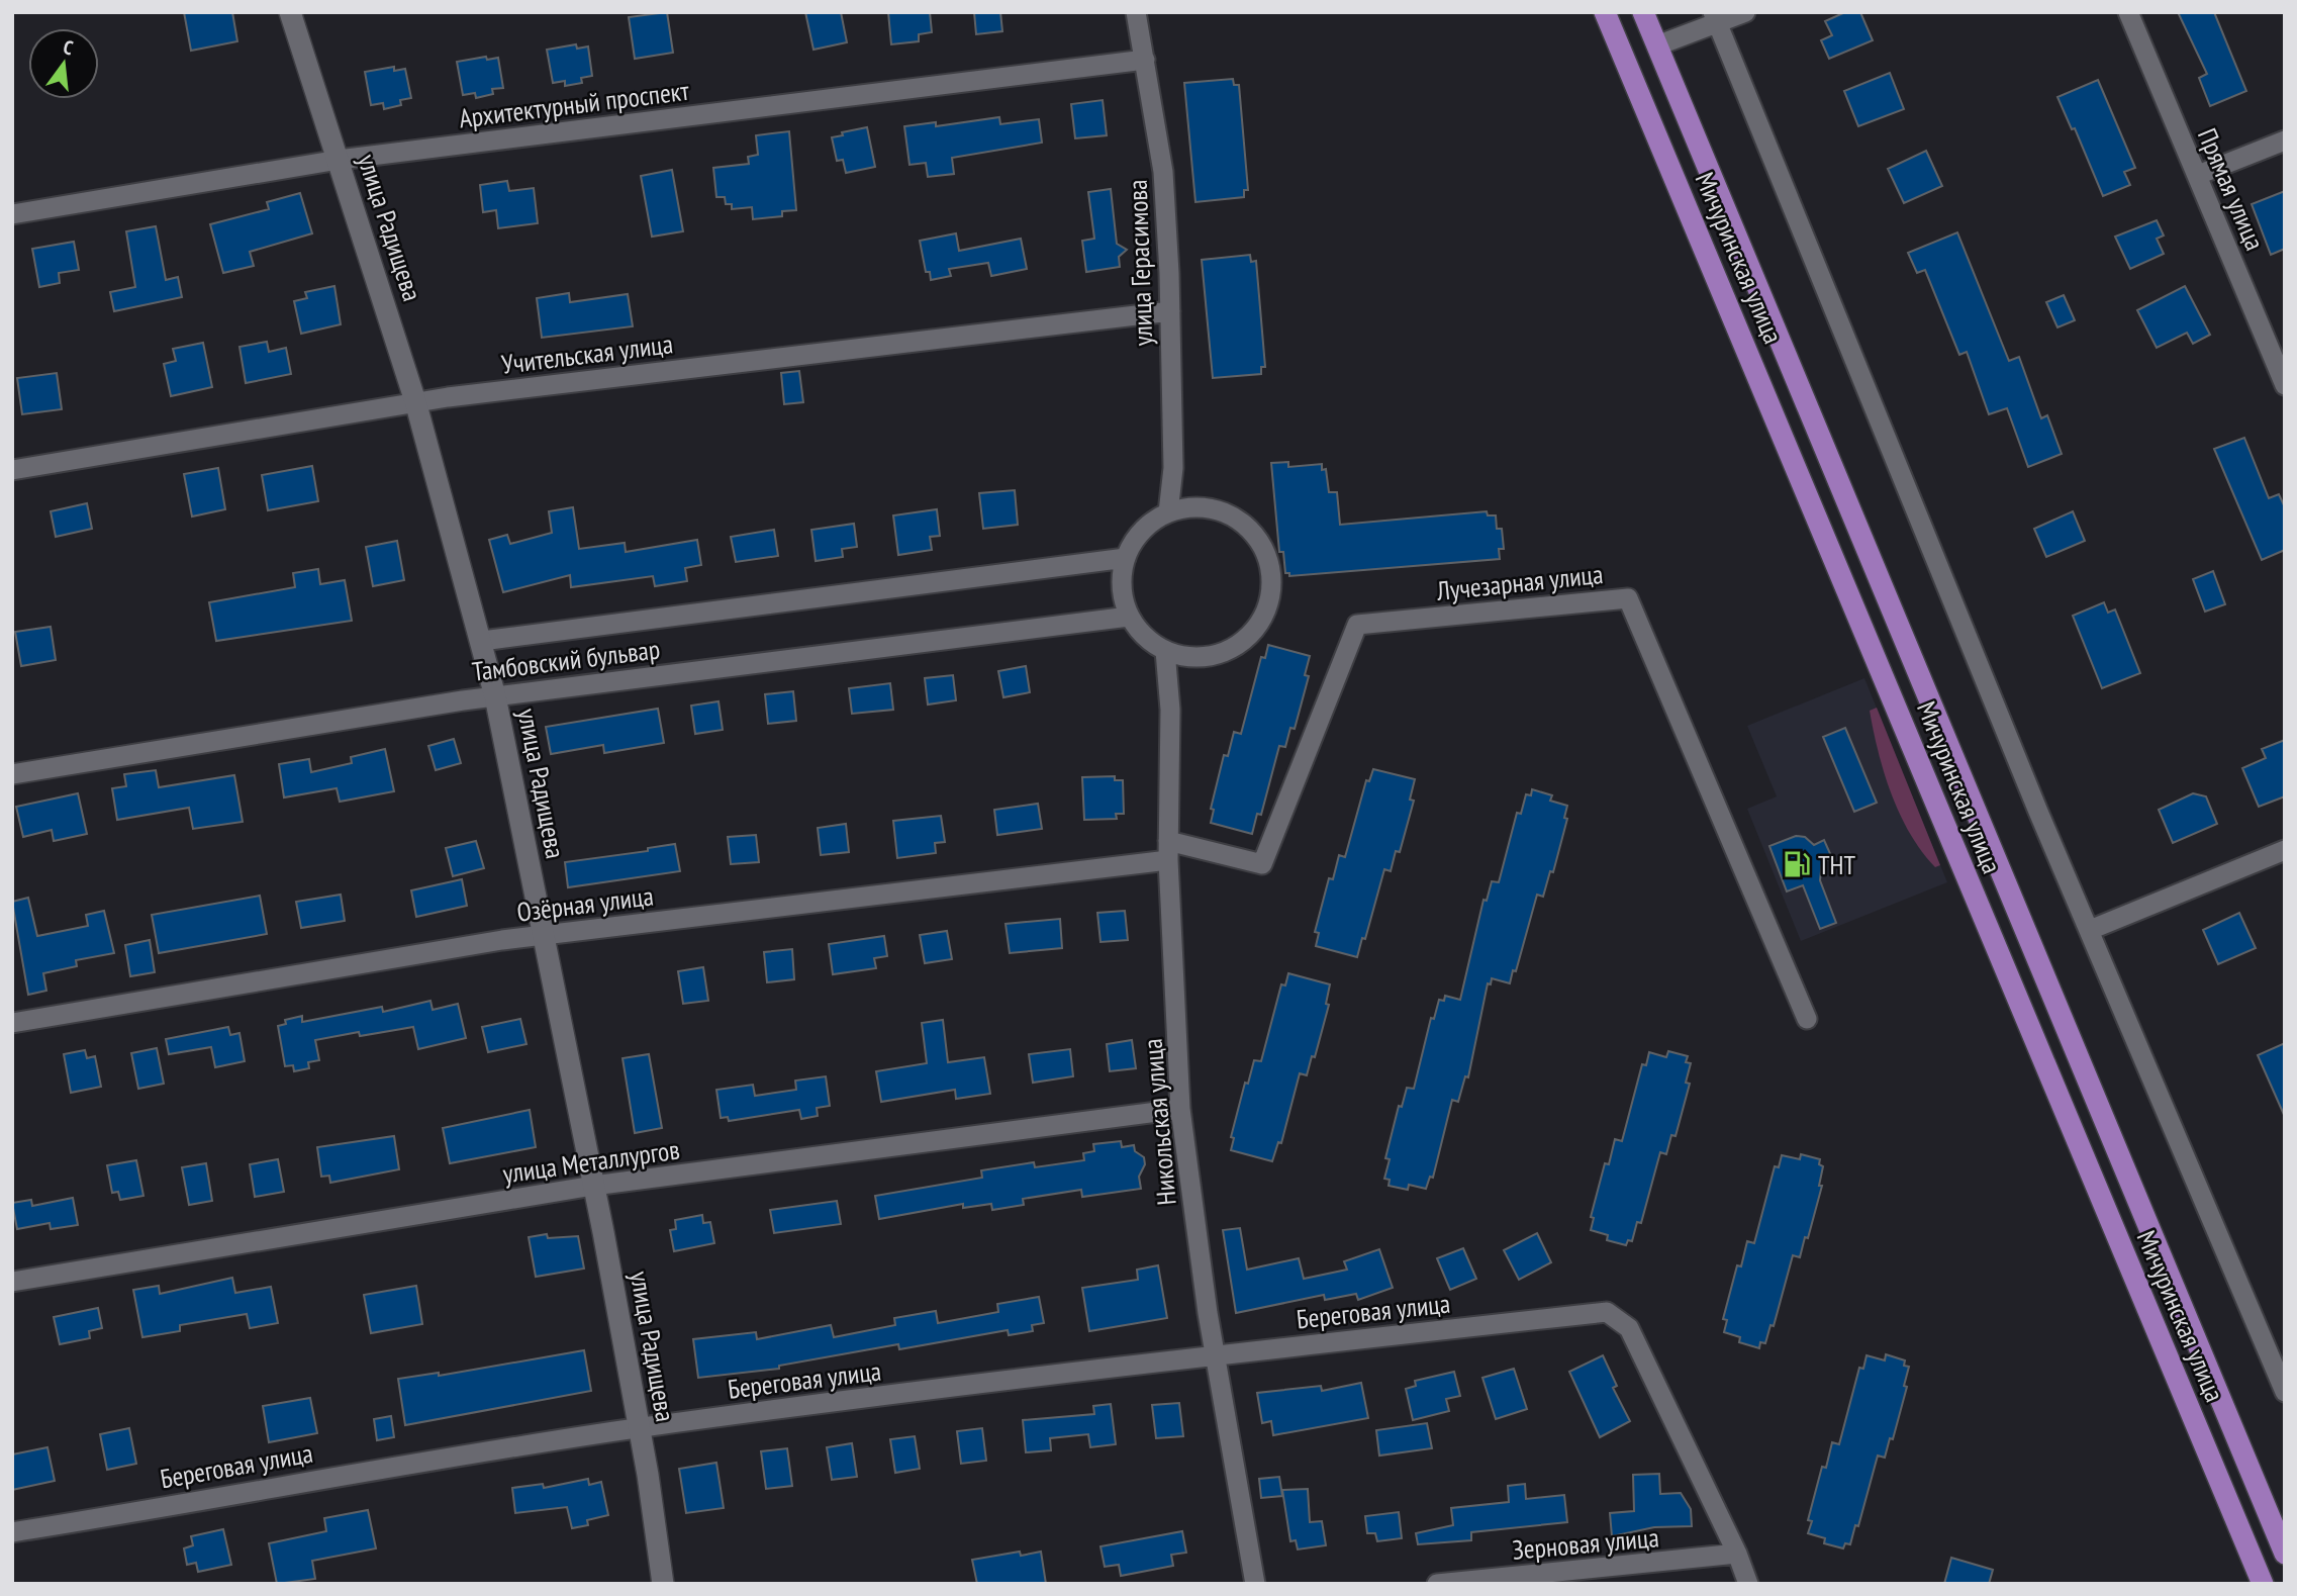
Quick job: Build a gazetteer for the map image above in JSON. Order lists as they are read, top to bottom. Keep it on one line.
{"streets":{"main road":["Мичуринская улица"],"street":["Архитектурный проспект","Прямая улица","улица Радищева","улица Герасимова","Учительская улица","Лучезарная улица","Тамбовский бульвар","Озёрная улица","Никольская улица","улица Металлургов","Береговая улица","Зерновая улица"]},"crossings":[["Архитектурный проспект","улица Радищева"],["Архитектурный проспект","улица Герасимова"],["улица Радищева","Учительская улица"],["улица Радищева","Тамбовский бульвар"],["улица Радищева","Озёрная улица"],["улица Радищева","улица Металлургов"],["улица Радищева","Береговая улица"],["улица Герасимова","Учительская улица"],["улица Герасимова","Тамбовский бульвар"],["улица Герасимова","Никольская улица"],["Лучезарная улица","Озёрная улица"],["Лучезарная улица","Никольская улица"],["Тамбовский бульвар","Никольская улица"],["Озёрная улица","Никольская улица"],["Никольская улица","улица Металлургов"],["Никольская улица","Береговая улица"],["Береговая улица","Зерновая улица"]],"places":{"fuel station":["ТНТ"]},"north":"top"}
